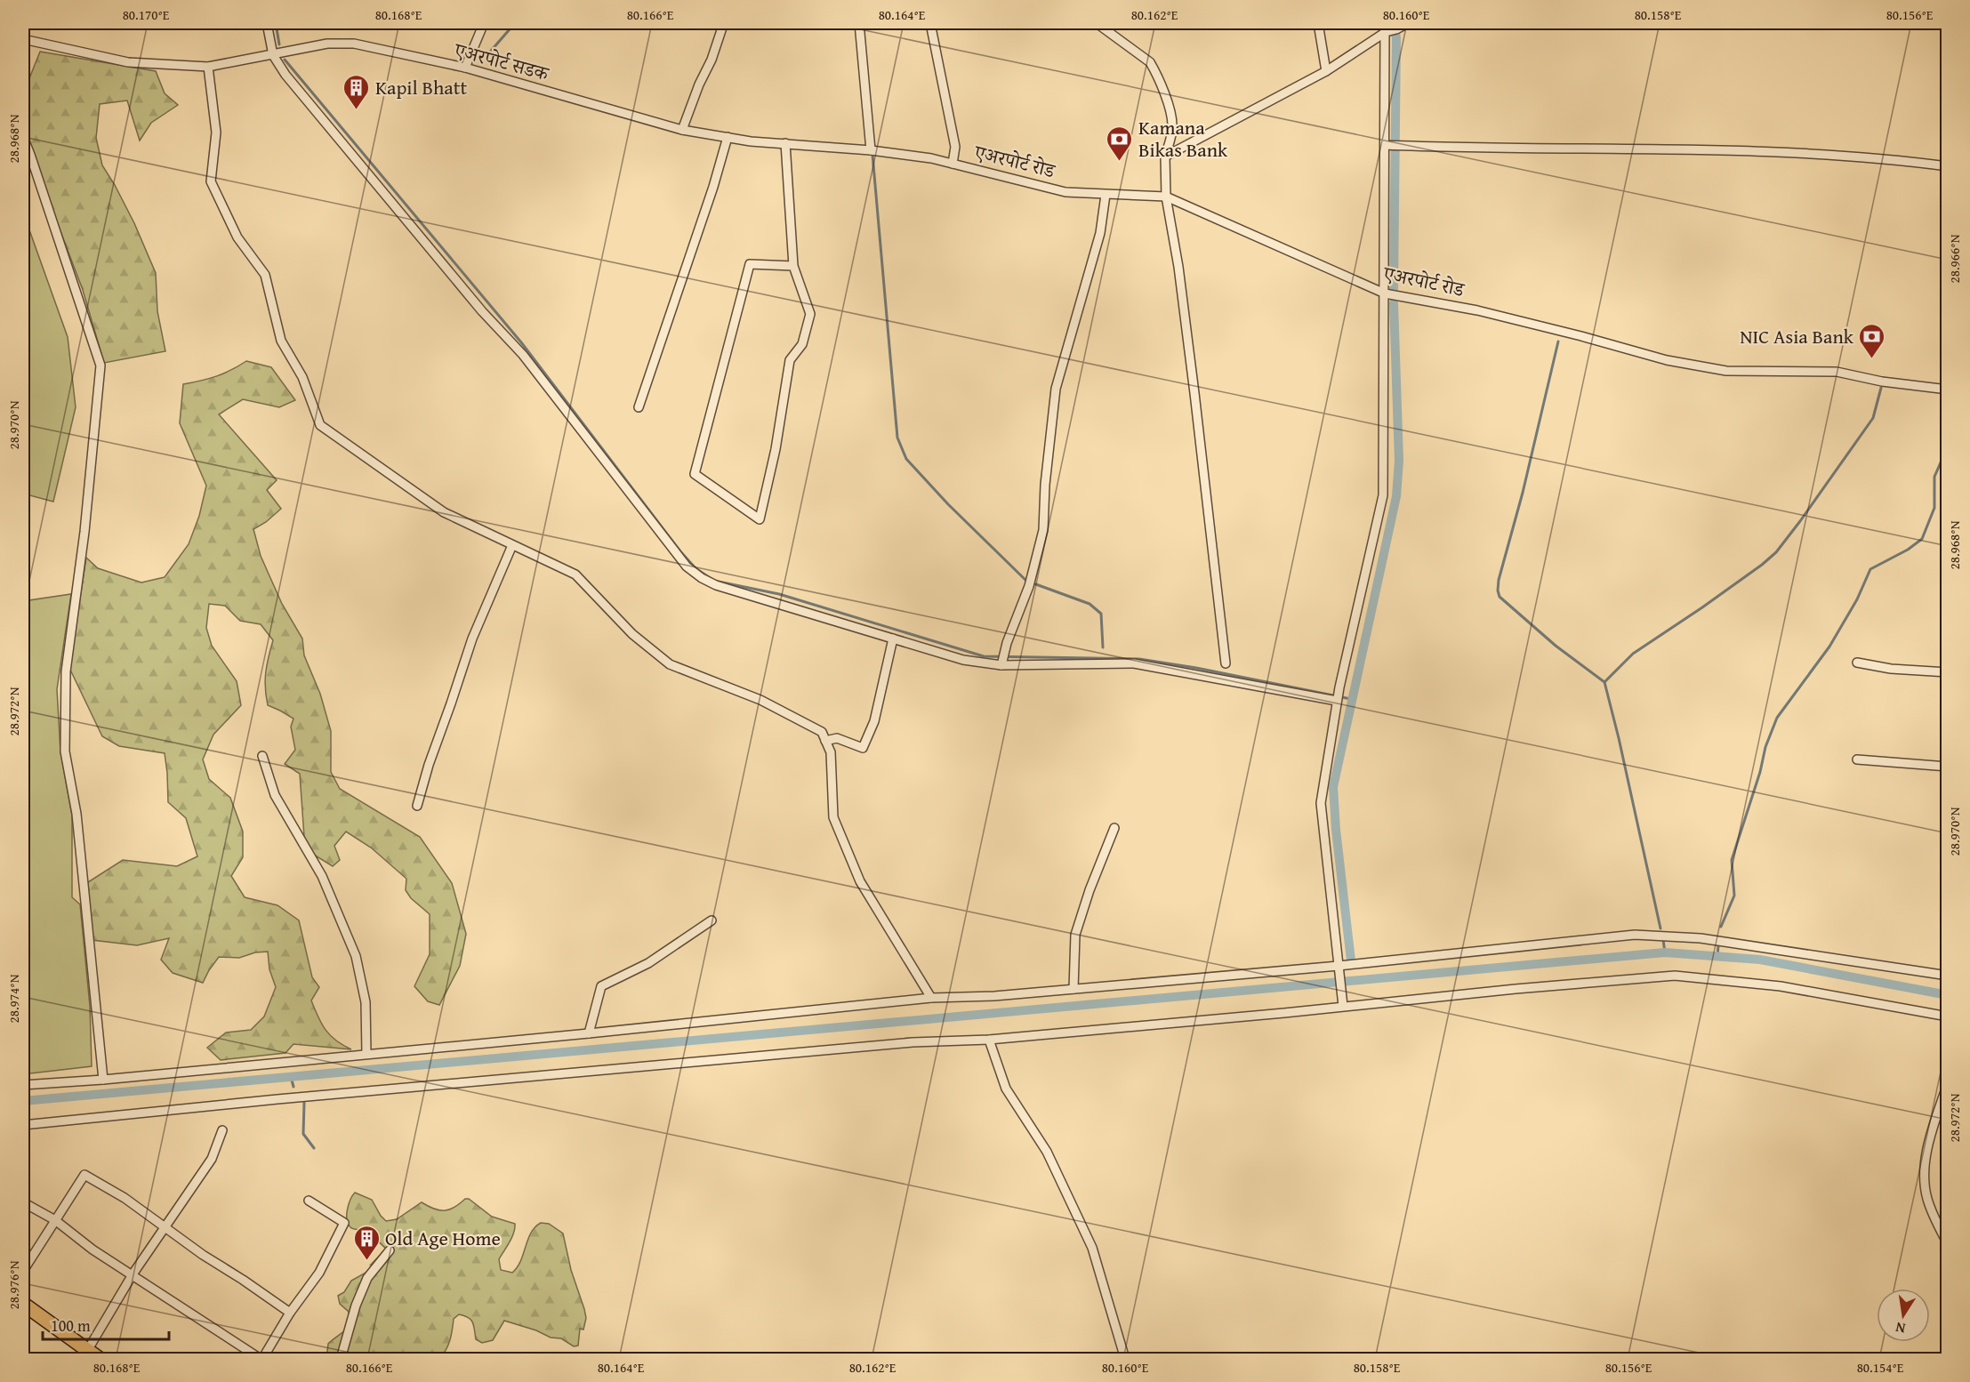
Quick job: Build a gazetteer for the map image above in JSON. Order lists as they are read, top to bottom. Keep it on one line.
{"streets":{"street":["एअरपोर्ट सडक","एअरपोर्ट रोड"]},"crossings":[["एअरपोर्ट सडक","एअरपोर्ट रोड"]],"places":{"building":["Kapil Bhatt","Old Age Home"],"bank":["Kamana Bikas Bank","NIC Asia Bank"]},"scale_bar":"100 m","north":"bottom","coordinates":["80.170°E","80.168°E","80.166°E","80.164°E","80.162°E","80.160°E","80.158°E","80.156°E","28.968°N","28.966°N","28.970°N","28.972°N","28.974°N","28.976°N","80.154°E"]}
